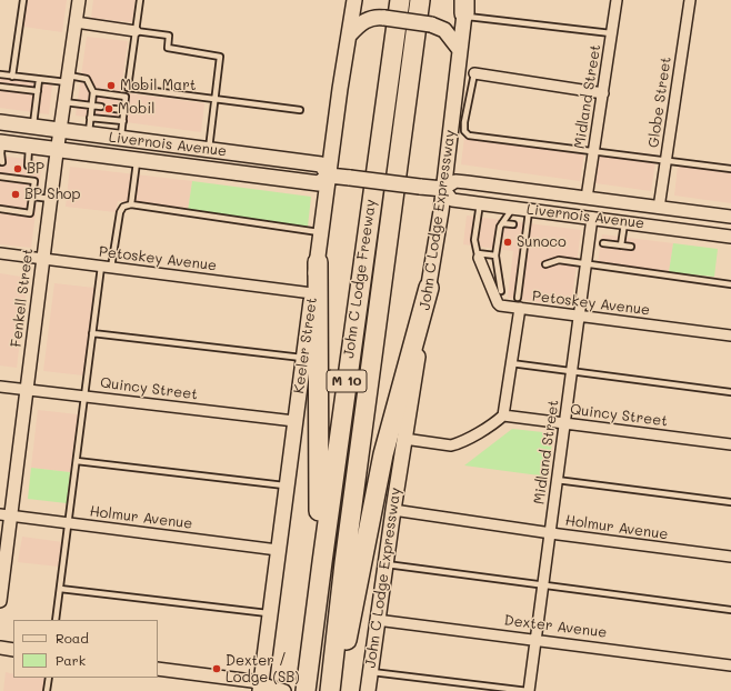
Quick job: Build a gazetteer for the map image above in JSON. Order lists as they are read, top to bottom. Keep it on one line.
{"streets":{"highway":["John C Lodge Freeway","M 10"],"main road":["Livernois Avenue","John C Lodge Expressway","Keeler Street"],"street":["Midland Street","Globe Street","Petoskey Avenue","Fenkell Street","Quincy Street","Holmur Avenue","Dexter Avenue"]},"crossings":[["Midland Street","Livernois Avenue"],["Midland Street","Petoskey Avenue"],["Midland Street","Quincy Street"],["Midland Street","Holmur Avenue"],["Midland Street","Dexter Avenue"],["Globe Street","Livernois Avenue"],["Livernois Avenue","John C Lodge Expressway"],["Livernois Avenue","Fenkell Street"],["Livernois Avenue","Keeler Street"],["John C Lodge Expressway","Holmur Avenue"],["John C Lodge Expressway","Dexter Avenue"],["Petoskey Avenue","Fenkell Street"],["Petoskey Avenue","Keeler Street"],["Fenkell Street","Quincy Street"],["Fenkell Street","Holmur Avenue"],["Keeler Street","Quincy Street"],["Keeler Street","Holmur Avenue"]],"places":["Mobil Mart","Mobil","BP","BP Shop","Sunoco","Dexter / Lodge (SB)"],"legend":["Road","Park"]}
